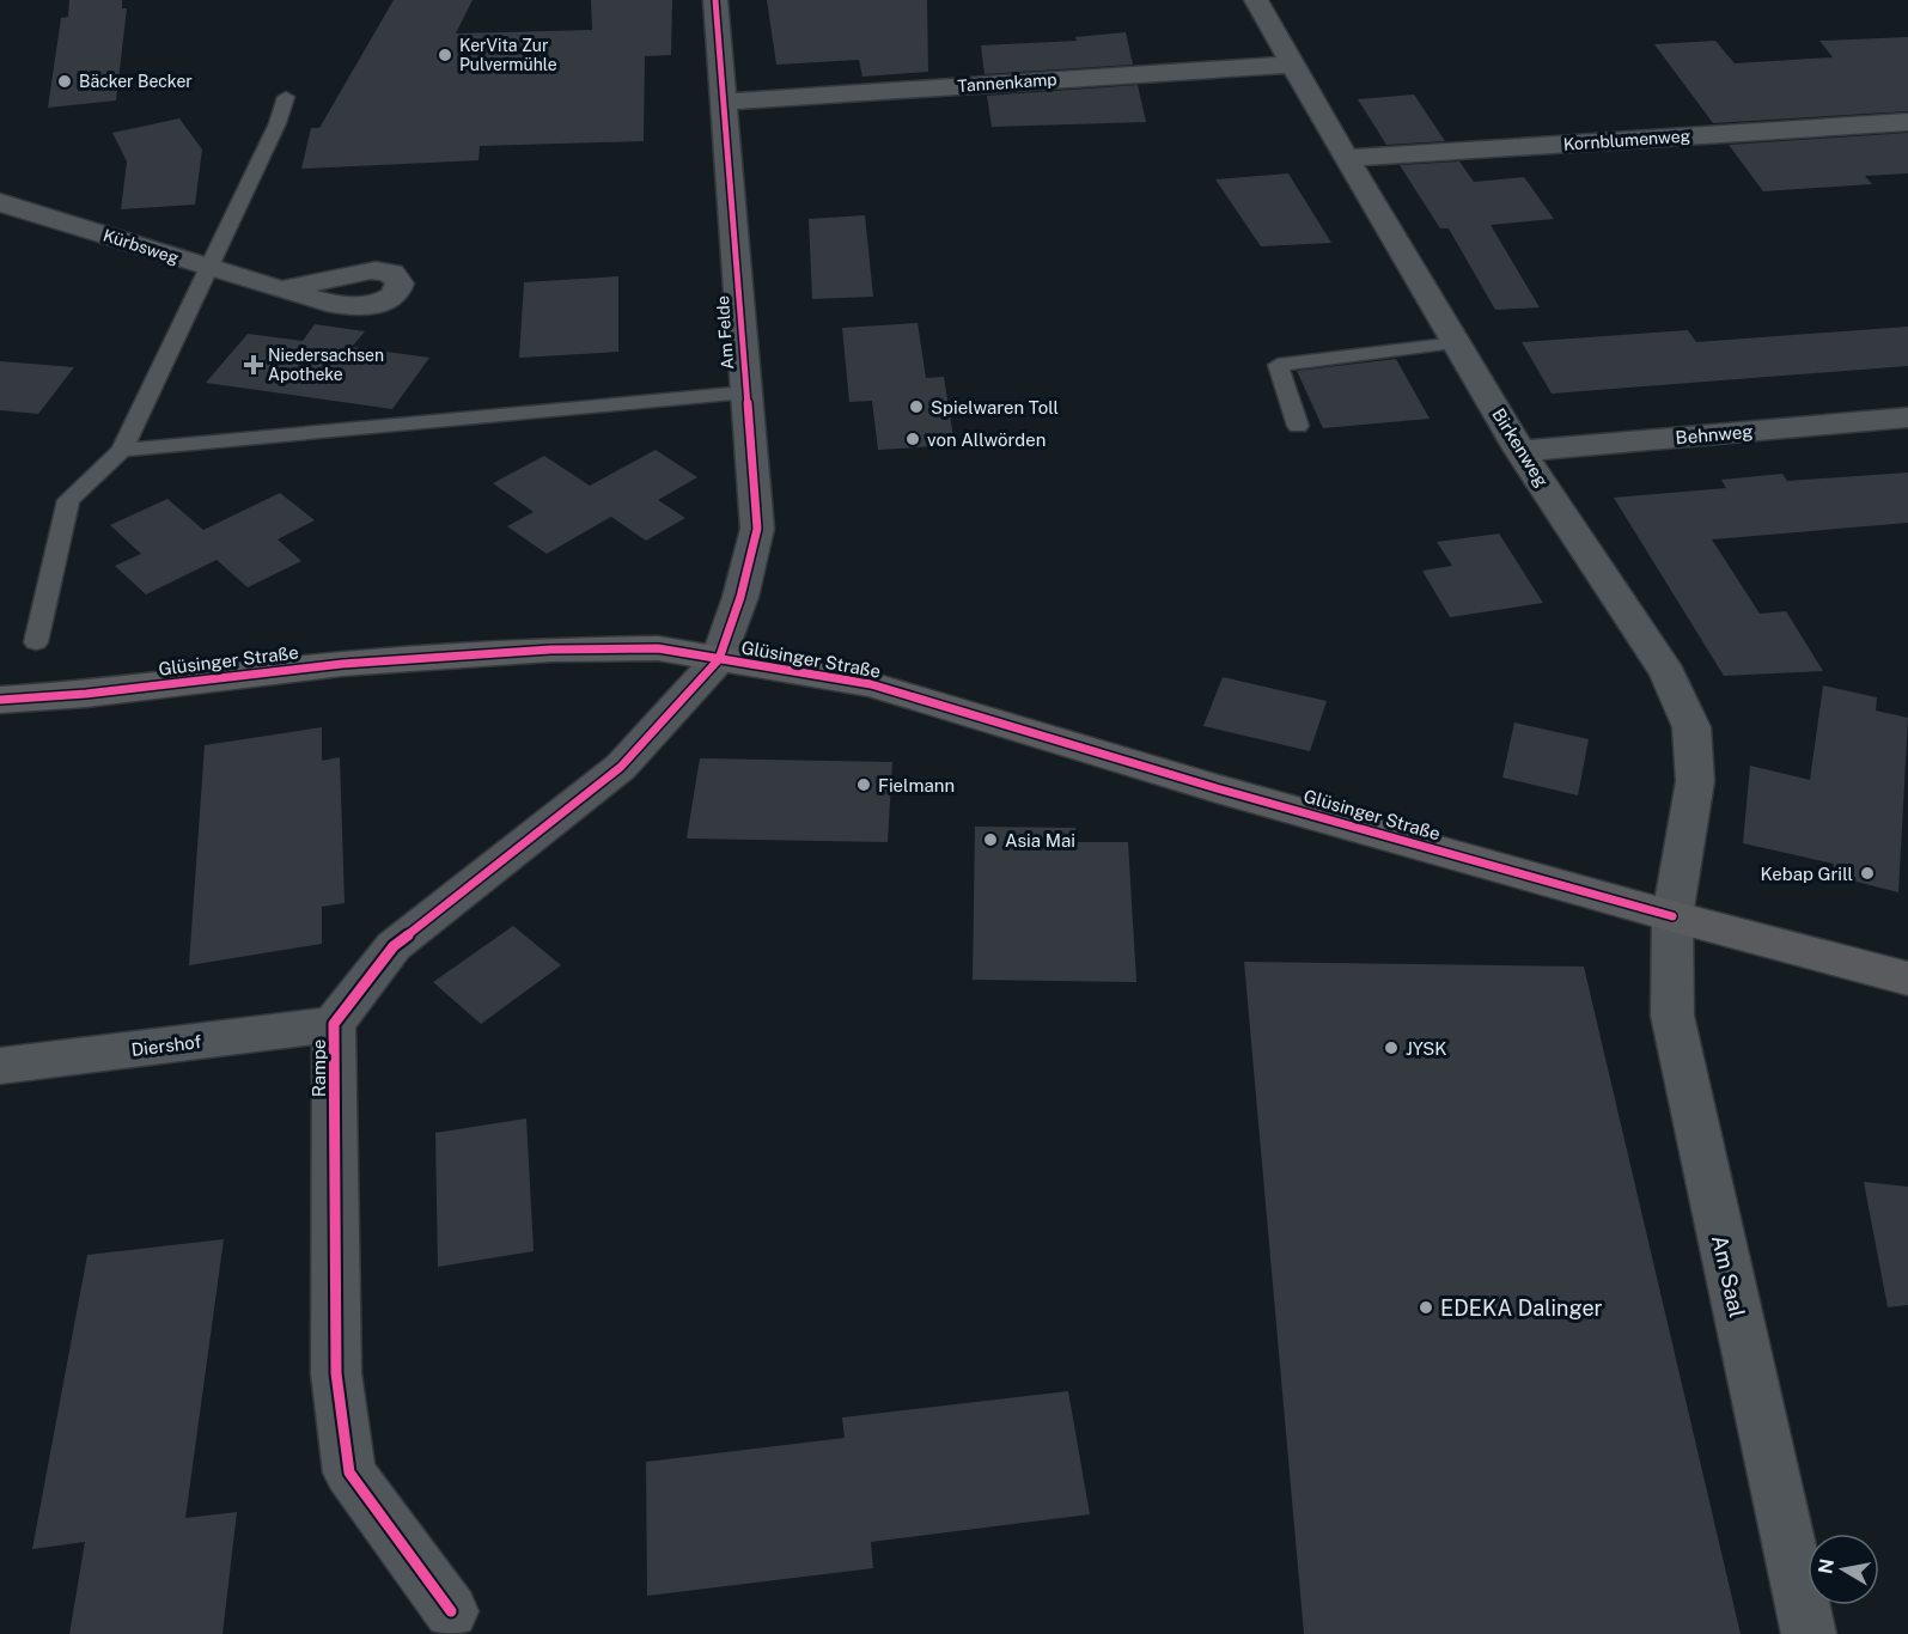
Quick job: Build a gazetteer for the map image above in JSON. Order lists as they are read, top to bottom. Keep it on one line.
{"streets":{"main road":["Glüsinger Straße"],"street":["Tannenkamp","Kornblumenweg","Kürbsweg","Am Felde","Behnweg","Birkenweg","Diershof","Rampe","Am Saal"]},"crossings":[["Tannenkamp","Am Felde"],["Tannenkamp","Birkenweg"],["Kornblumenweg","Birkenweg"],["Am Felde","Glüsinger Straße"],["Am Felde","Rampe"],["Behnweg","Birkenweg"],["Birkenweg","Glüsinger Straße"],["Birkenweg","Am Saal"],["Glüsinger Straße","Rampe"],["Glüsinger Straße","Am Saal"],["Diershof","Rampe"]],"places":{"other":["KerVita Zur Pulvermühle","Bäcker Becker","Spielwaren Toll","von Allwörden","Fielmann","Asia Mai","Kebap Grill","JYSK","EDEKA Dalinger"],"health":["Niedersachsen Apotheke"]},"north":"left"}
